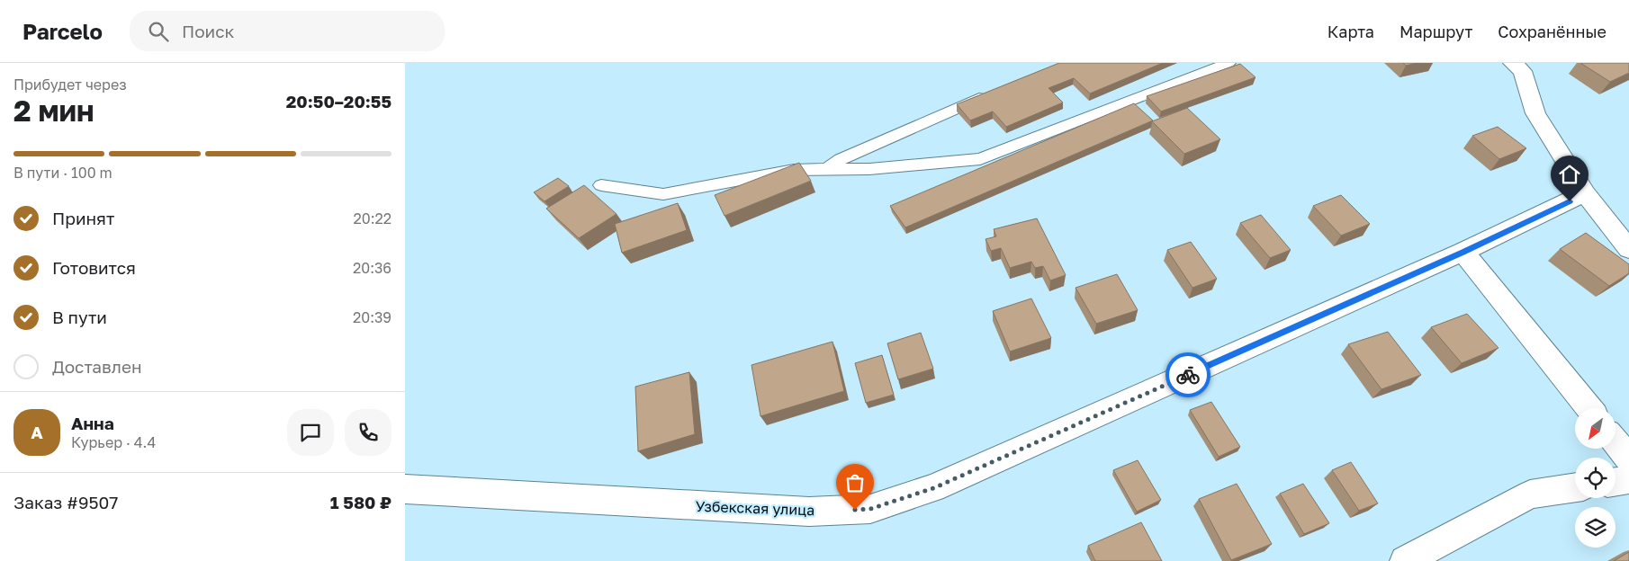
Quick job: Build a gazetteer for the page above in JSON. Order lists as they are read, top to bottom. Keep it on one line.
{"streets":{"street":["Узбекская улица"]},"north":"bottom left","page":{"header":"Parcelo","search":"Поиск","nav":["Карта","Маршрут","Сохранённые"],"heading":["2 мин","Прибудет через","20:50–20:55"],"panel":["Анна","Курьер · 4.4","Заказ #9507","1 580 ₽"],"bar":"В пути · 100 m","list":[["Принят","20:22"],["Готовится","20:36"],["В пути","20:39"],"Доставлен"],"round":"А"}}
